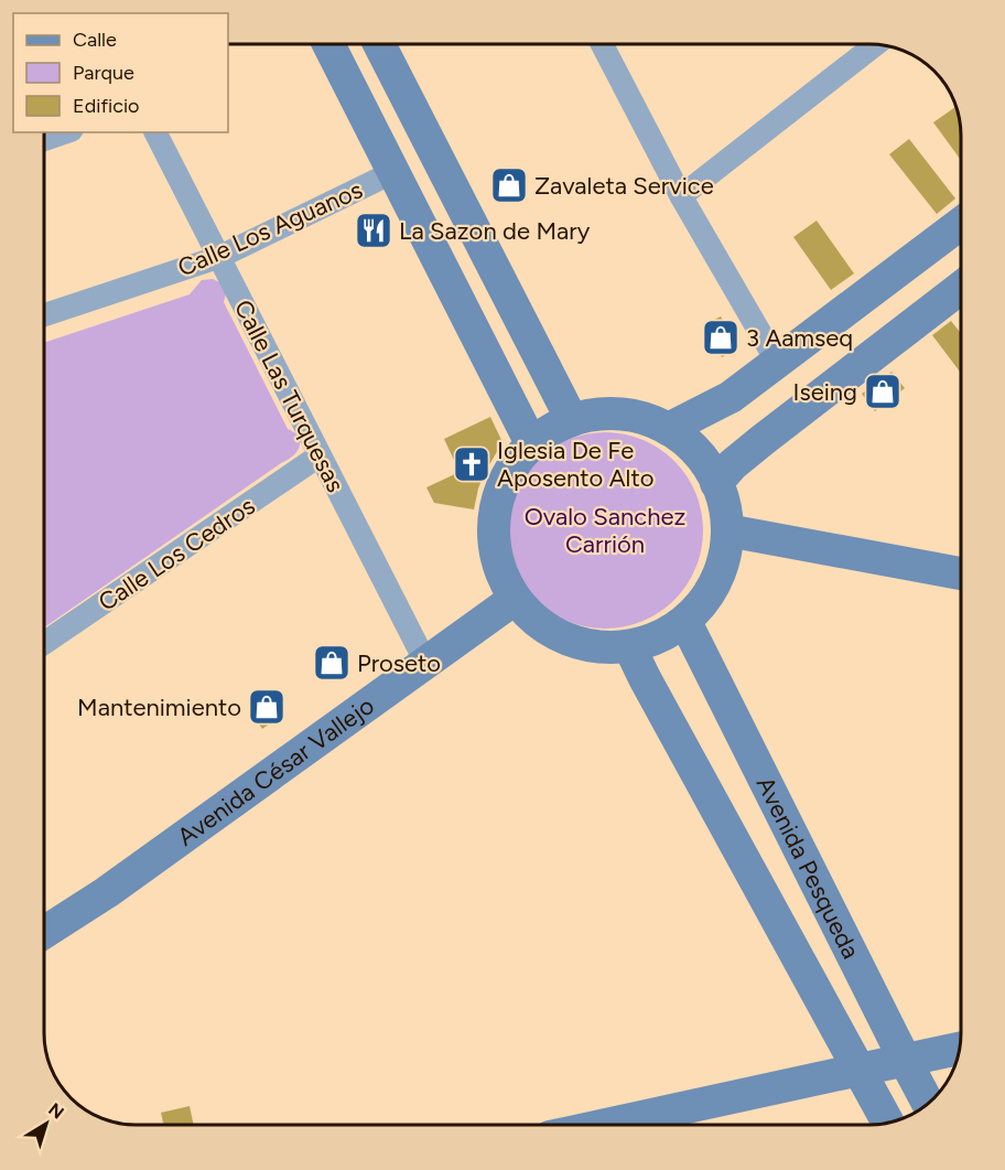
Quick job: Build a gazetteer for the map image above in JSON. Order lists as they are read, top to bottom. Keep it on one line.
{"streets":{"main road":["Avenida César Vallejo","Avenida Pesqueda"],"street":["Calle Los Aguanos","Calle Las Turquesas","Calle Los Cedros"]},"crossings":[["Calle Los Aguanos","Calle Las Turquesas"],["Calle Las Turquesas","Calle Los Cedros"],["Calle Las Turquesas","Avenida César Vallejo"],["Avenida César Vallejo","Avenida Pesqueda"]],"parks":["Ovalo Sanchez Carrión"],"places":{"shop":["Zavaleta Service","3 Aamseq","Iseing","Proseto","Mantenimiento"],"restaurant":["La Sazon de Mary"],"church":["Iglesia De Fe Aposento Alto"]},"legend":["Calle","Parque","Edificio"],"north":"top right"}
